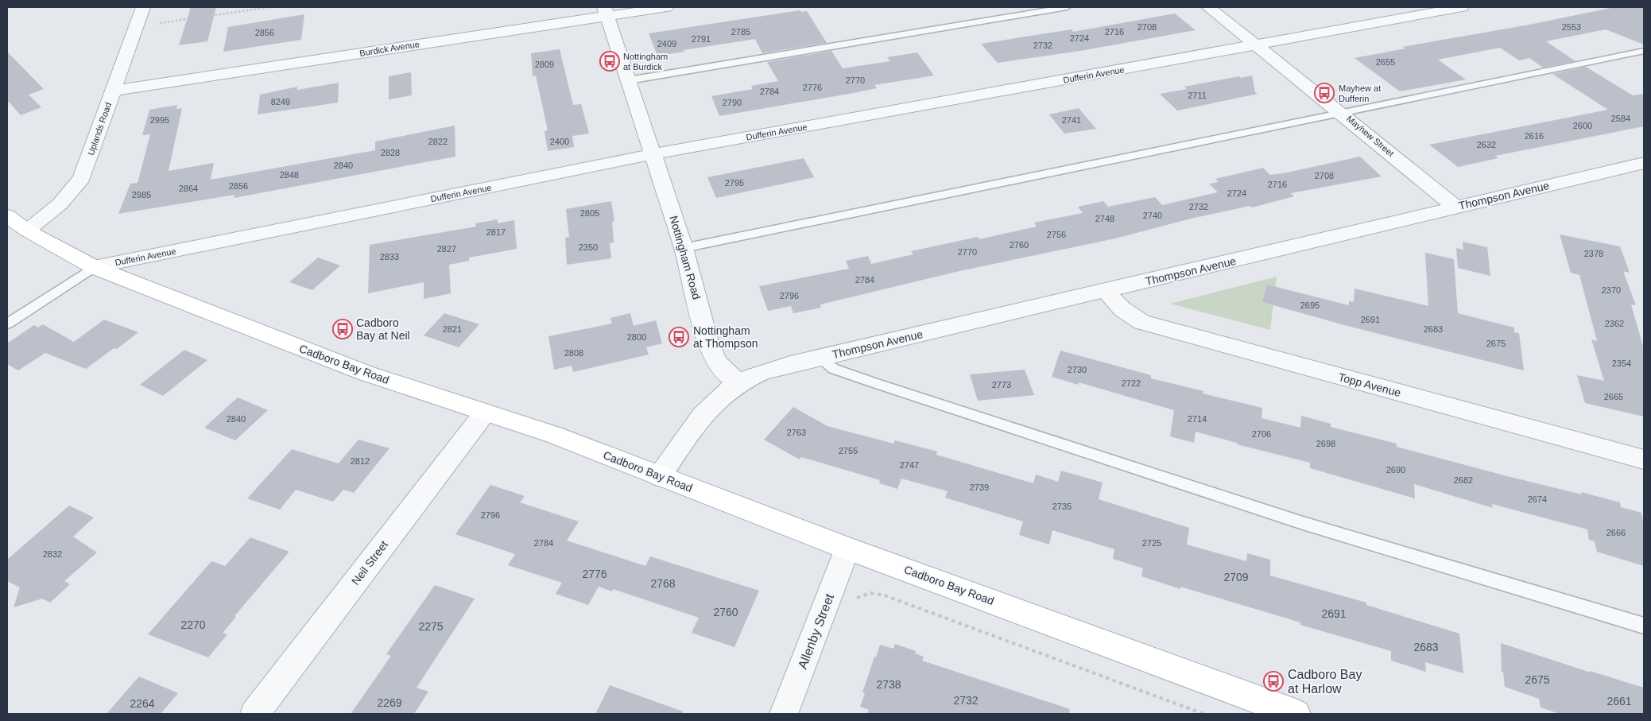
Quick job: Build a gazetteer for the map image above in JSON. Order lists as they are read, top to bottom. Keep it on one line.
{"streets":{"main road":["Cadboro Bay Road"],"street":["Burdick Avenue","Dufferin Avenue","Uplands Road","Mayhew Street","Thompson Avenue","Nottingham Road","Topp Avenue","Neil Street","Allenby Street"]},"crossings":[["Burdick Avenue","Uplands Road"],["Burdick Avenue","Nottingham Road"],["Dufferin Avenue","Mayhew Street"],["Dufferin Avenue","Nottingham Road"],["Dufferin Avenue","Cadboro Bay Road"],["Uplands Road","Cadboro Bay Road"],["Mayhew Street","Thompson Avenue"],["Thompson Avenue","Nottingham Road"],["Thompson Avenue","Topp Avenue"],["Cadboro Bay Road","Neil Street"],["Cadboro Bay Road","Allenby Street"]],"places":{"bus stop":["Nottingham at Burdick","Mayhew at Dufferin","Cadboro Bay at Neil","Nottingham at Thompson","Cadboro Bay at Harlow"]},"house_numbers":["2708","2553","2785","2716","2856","2724","2791","2409","2732","2655","2809","2770","2776","2784","2711","8249","2790","2584","2995","2741","2600","2616","2822","2400","2632","2828","2840","2848","2708","2795","2716","2856","2864","2724","2985","2732","2805","2740","2748","2817","2756","2760","2350","2827","2770","2378","2833","2784","2370","2796","2695","2691","2362","2821","2683","2800","2675","2808","2354","2730","2722","2773","2665","2840","2714","2763","2706","2698","2755","2812","2747","2690","2682","2739","2674","2735","2796","2666","2784","2725","2832","2776","2709","2768","2760","2691","2270","2275","2683","2675","2738","2732","2661","2269","2264"]}
